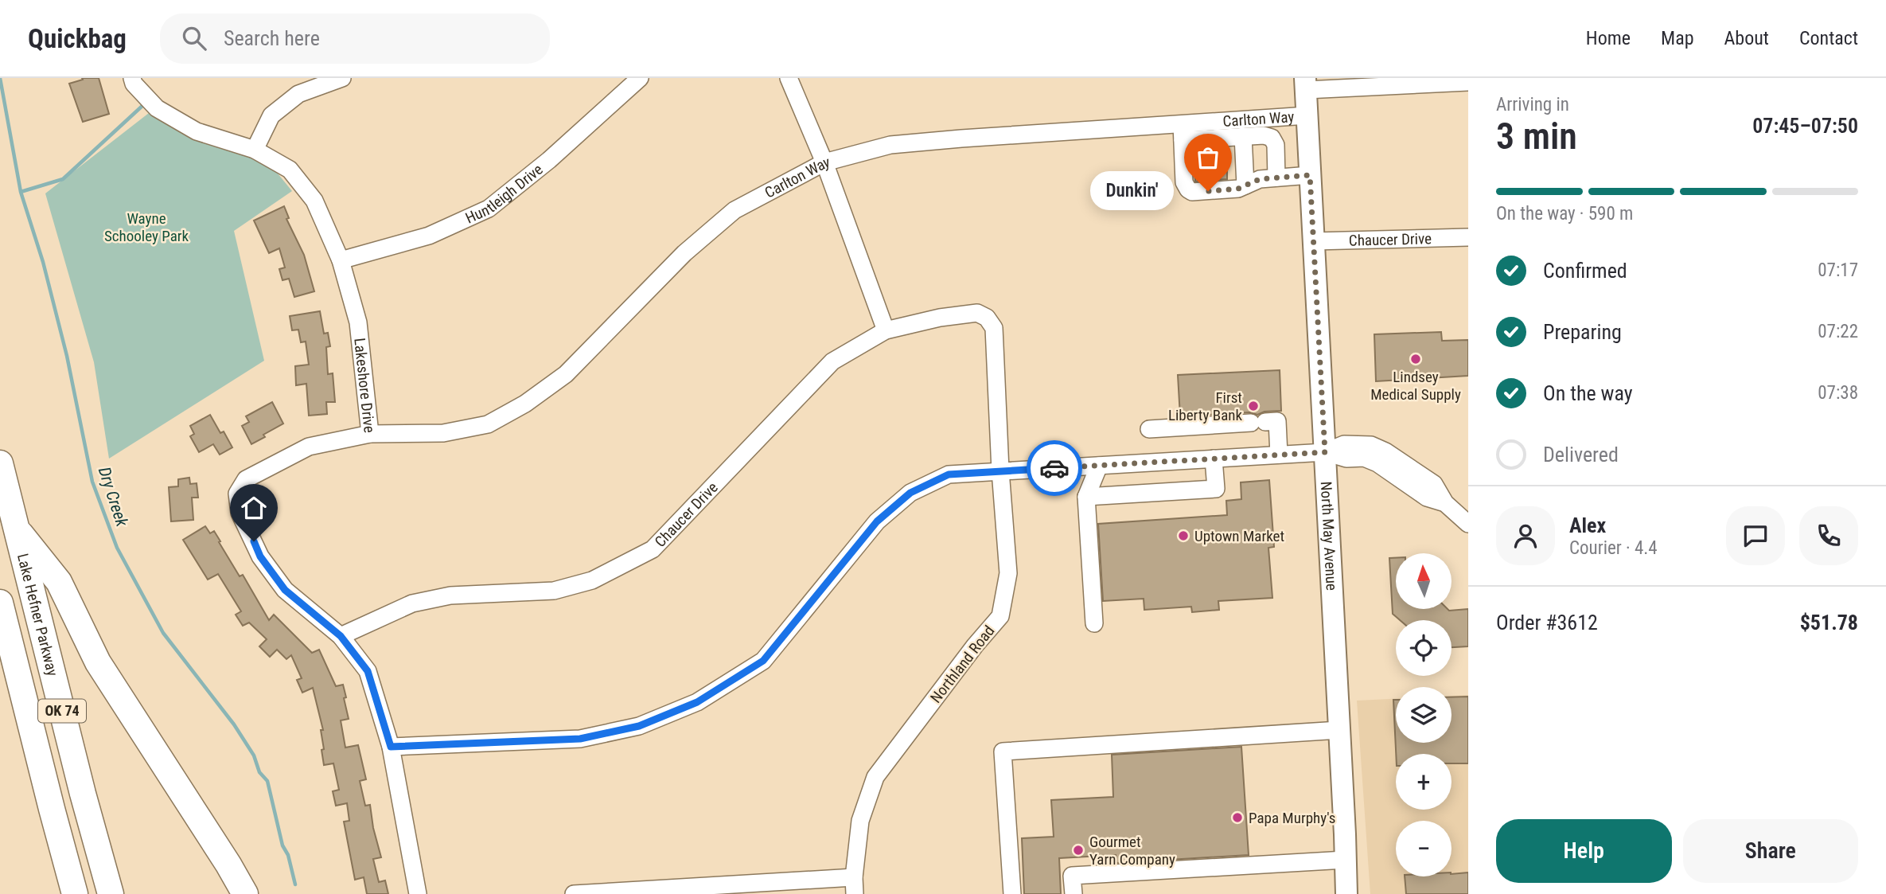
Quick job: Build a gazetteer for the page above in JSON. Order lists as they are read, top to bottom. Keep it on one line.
{"streets":{"highway":["Lake Hefner Parkway","OK 74"],"main road":["North May Avenue"],"street":["Carlton Way","Huntleigh Drive","Chaucer Drive","Lakeshore Drive","Northland Road"]},"crossings":[["Carlton Way","Lakeshore Drive"],["Carlton Way","North May Avenue"],["Huntleigh Drive","Lakeshore Drive"],["Chaucer Drive","Lakeshore Drive"],["Chaucer Drive","North May Avenue"],["Chaucer Drive","Northland Road"]],"water":["Dry Creek"],"parks":["Wayne Schooley Park"],"places":["Dunkin'","Lindsey Medical Supply","First Liberty Bank","Uptown Market","Papa Murphy's","Gourmet Yarn Company"],"north":"top","page":{"header":"Quickbag","search":"Search here","nav":["Home","Map","About","Contact"],"heading":["3 min","Arriving in","07:45–07:50"],"panel":["Alex","Courier · 4.4","Order #3612","$51.78"],"bubble":"Dunkin'","bar":"On the way · 590 m","list":[["Confirmed","07:17"],["Preparing","07:22"],["On the way","07:38"],"Delivered"],"map_buttons":["+","−"],"buttons":["Help","Share"]}}
